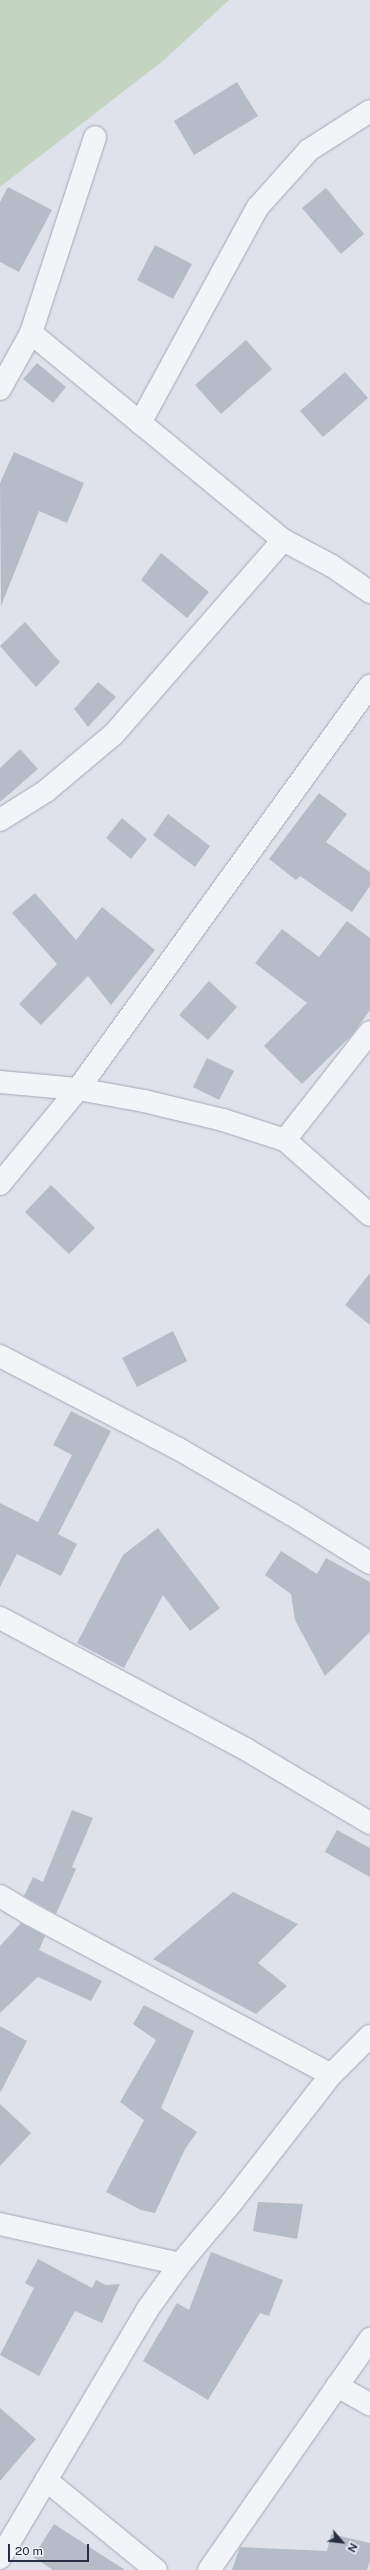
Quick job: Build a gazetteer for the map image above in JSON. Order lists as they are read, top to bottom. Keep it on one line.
{"scale_bar":"20 m","north":"bottom right"}
